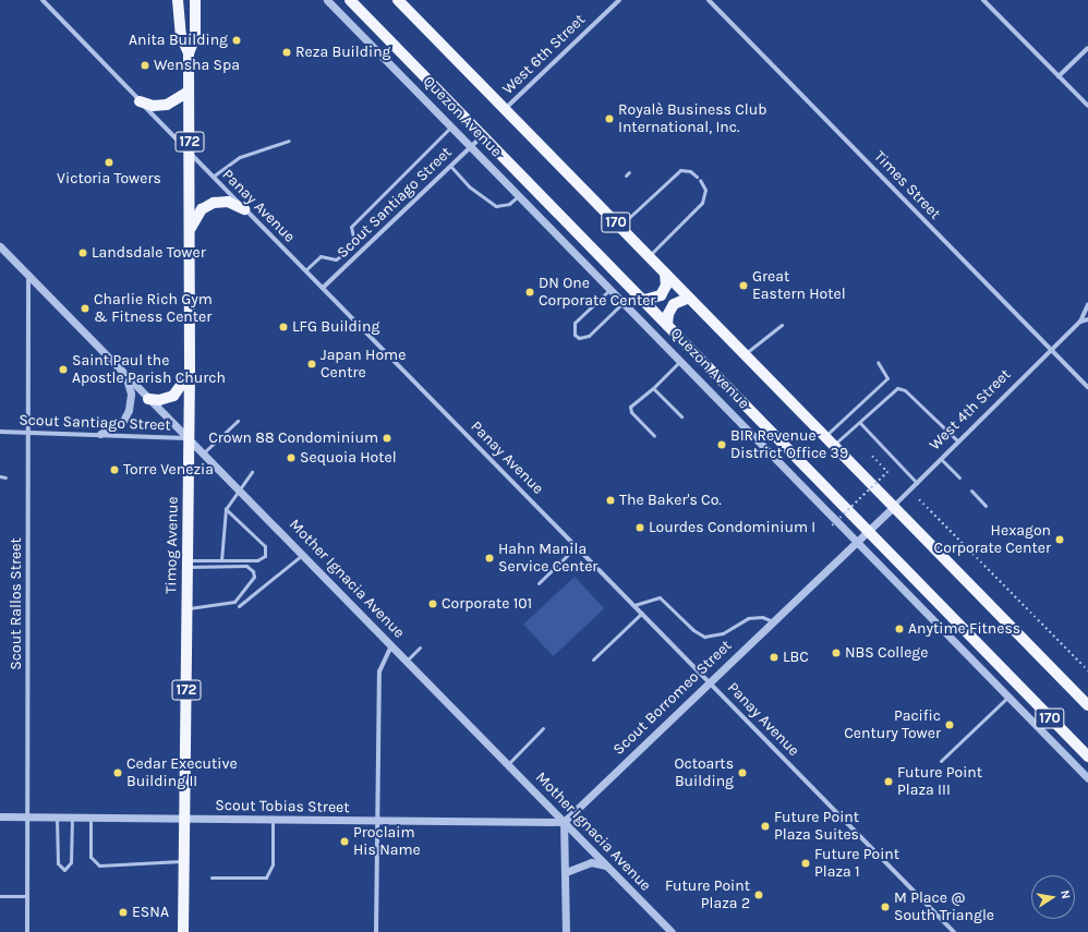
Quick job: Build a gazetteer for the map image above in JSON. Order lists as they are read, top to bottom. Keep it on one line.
{"streets":{"main road":["Quezon Avenue","172","170","Timog Avenue"],"street":["West 6th Street","Times Street","Scout Santiago Street","Panay Avenue","West 4th Street","Mother Ignacia Avenue","Scout Rallos Street","Scout Borromeo Street","Scout Tobias Street"]},"crossings":[["West 6th Street","170"],["Quezon Avenue","Scout Santiago Street"],["Quezon Avenue","Scout Borromeo Street"],["Times Street","West 4th Street"],["Scout Santiago Street","Panay Avenue"],["Scout Santiago Street","Timog Avenue"],["Scout Santiago Street","Mother Ignacia Avenue"],["Scout Santiago Street","Scout Rallos Street"],["Panay Avenue","Timog Avenue"],["Panay Avenue","Scout Borromeo Street"],["170","West 4th Street"],["West 4th Street","Scout Borromeo Street"],["Timog Avenue","Mother Ignacia Avenue"],["Timog Avenue","Scout Tobias Street"],["Mother Ignacia Avenue","Scout Rallos Street"],["Mother Ignacia Avenue","Scout Borromeo Street"],["Mother Ignacia Avenue","Scout Tobias Street"],["Scout Rallos Street","Scout Tobias Street"],["Scout Borromeo Street","Scout Tobias Street"]],"places":["Anita Building","Reza Building","Wensha Spa","Royalè Business Club International, Inc.","Victoria Towers","Landsdale Tower","Great Eastern Hotel","DN One Corporate Center","Charlie Rich Gym & Fitness Center","LFG Building","Japan Home Centre","Saint Paul the Apostle Parish Church","Crown 88 Condominium","BIR Revenue District Office 39","Sequoia Hotel","Torre Venezia","The Baker's Co.","Lourdes Condominium I","Hexagon Corporate Center","Hahn Manila Service Center","Corporate 101","Anytime Fitness","NBS College","LBC","Pacific Century Tower","Cedar Executive Building II","Octoarts Building","Future Point Plaza III","Future Point Plaza Suites","Proclaim His Name","Future Point Plaza 1","Future Point Plaza 2","M Place @ South Triangle","ESNA"],"north":"right"}
